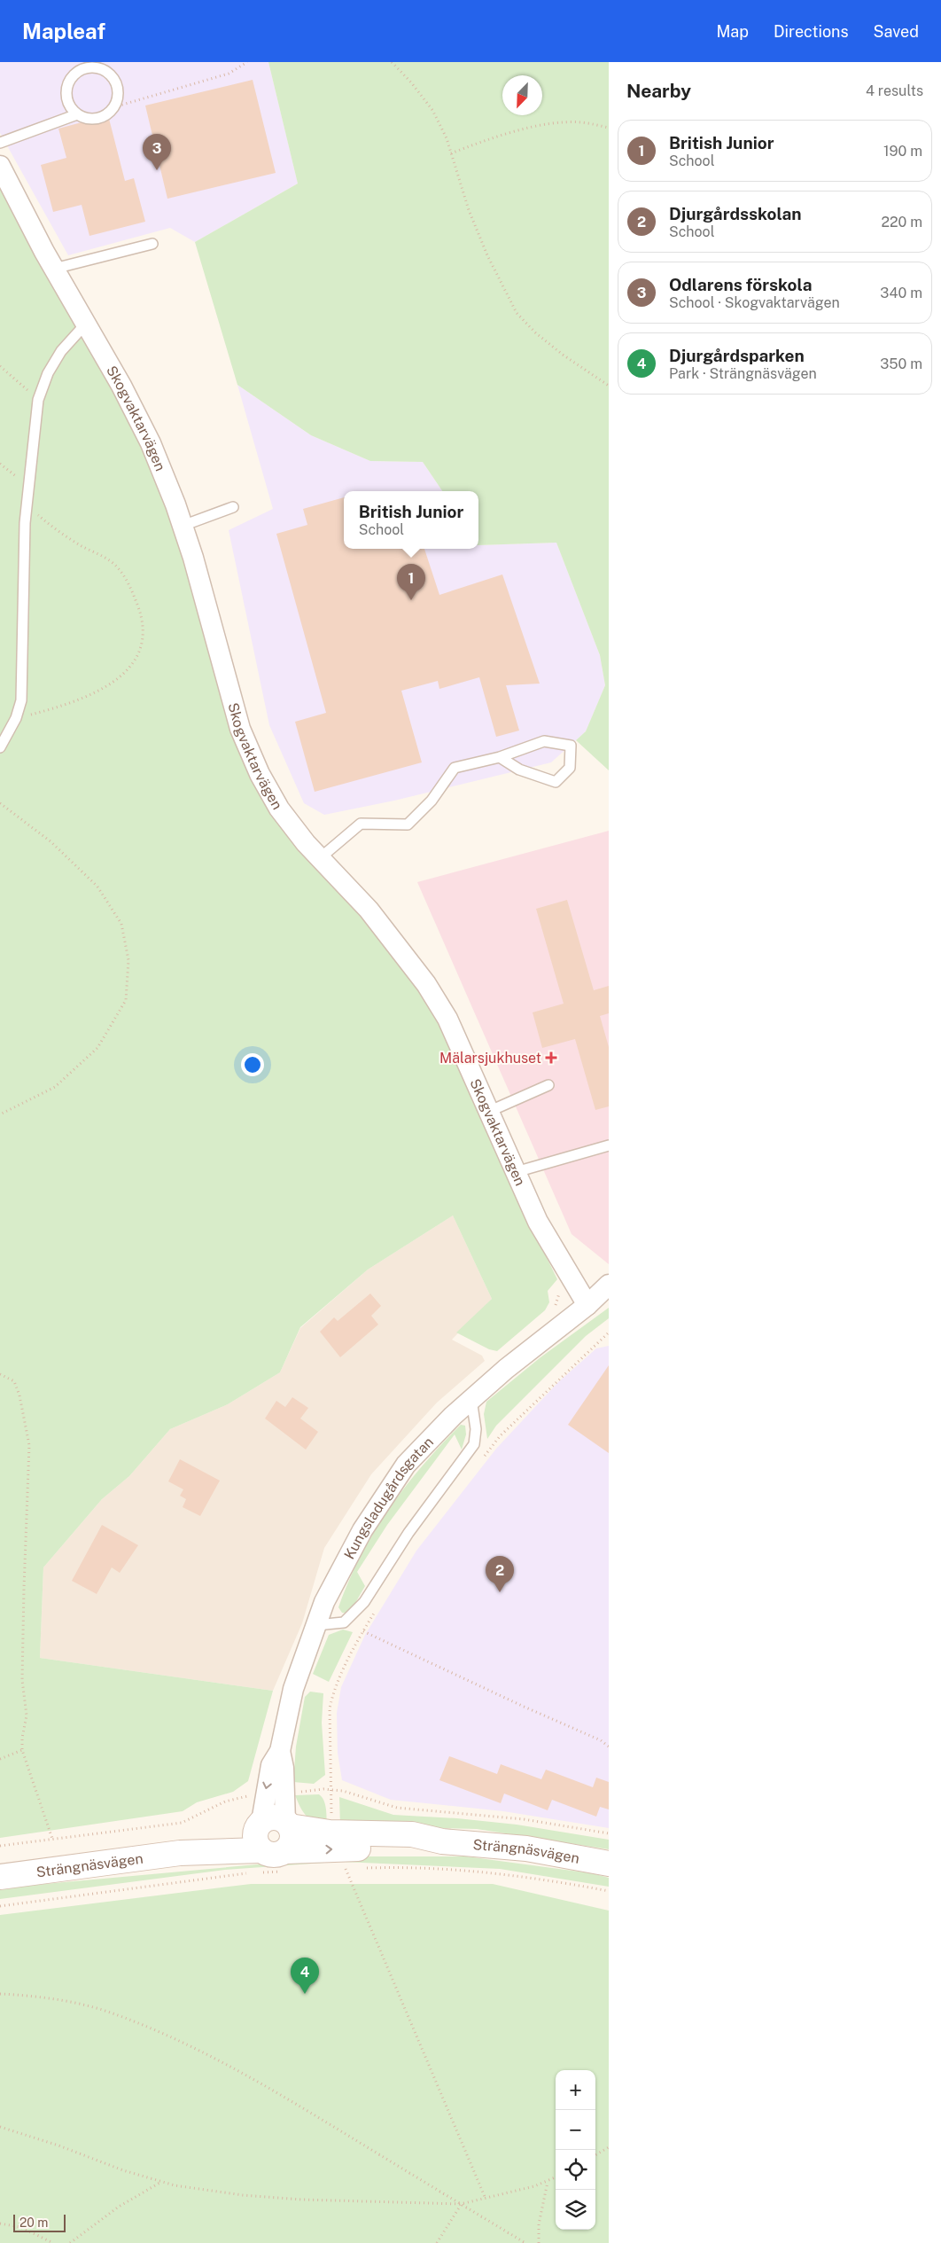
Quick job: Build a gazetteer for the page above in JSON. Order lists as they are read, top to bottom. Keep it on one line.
{"streets":{"main road":["Strängnäsvägen"],"street":["Skogvaktarvägen","Kungsladugårdsgatan"]},"crossings":[["Skogvaktarvägen","Kungsladugårdsgatan"],["Kungsladugårdsgatan","Strängnäsvägen"]],"places":{"health":["Mälarsjukhuset"]},"scale_bar":"20 m","north":"bottom left","page":{"header":"Mapleaf","nav":["Map","Directions","Saved"],"heading":["Nearby","4 results"],"list":[{"mark":"1","name":"British Junior","note":"School","value":"190 m"},{"mark":"2","name":"Djurgårdsskolan","note":"School","value":"220 m"},{"mark":"3","name":"Odlarens förskola","note":"School · Skogvaktarvägen","value":"340 m"},{"mark":"4","name":"Djurgårdsparken","note":"Park · Strängnäsvägen","value":"350 m"}],"pins":["3","1","2","4"],"popup":["British Junior","School"],"map_buttons":["+","−"],"scale":"20 m"}}
